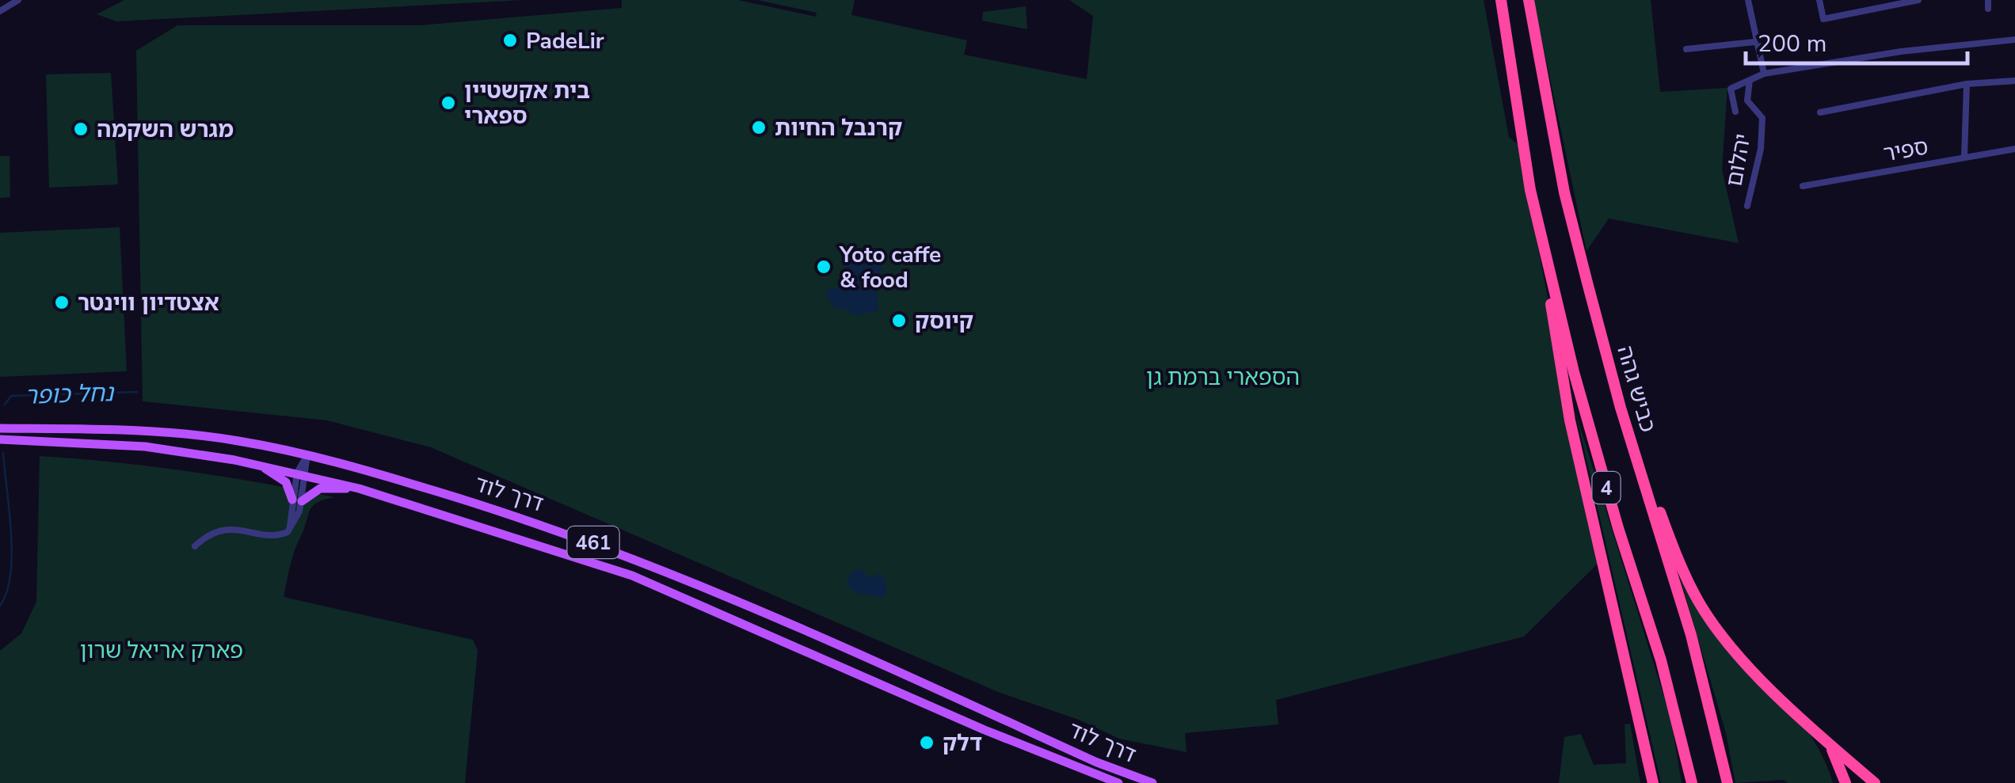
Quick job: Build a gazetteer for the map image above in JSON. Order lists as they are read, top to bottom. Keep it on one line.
{"streets":{"highway":["כביש גהה","4"],"main road":["דרך לוד","461"],"street":["ספיר","יהלום"]},"water":["נחל כופר"],"parks":["הספארי ברמת גן","פארק אריאל שרון"],"places":["PadeLir","בית אקשטיין ספארי","קרנבל החיות","מגרש השקמה","Yoto caffe & food","אצטדיון ווינטר","קיוסק","דלק"],"scale_bar":"200 m"}
